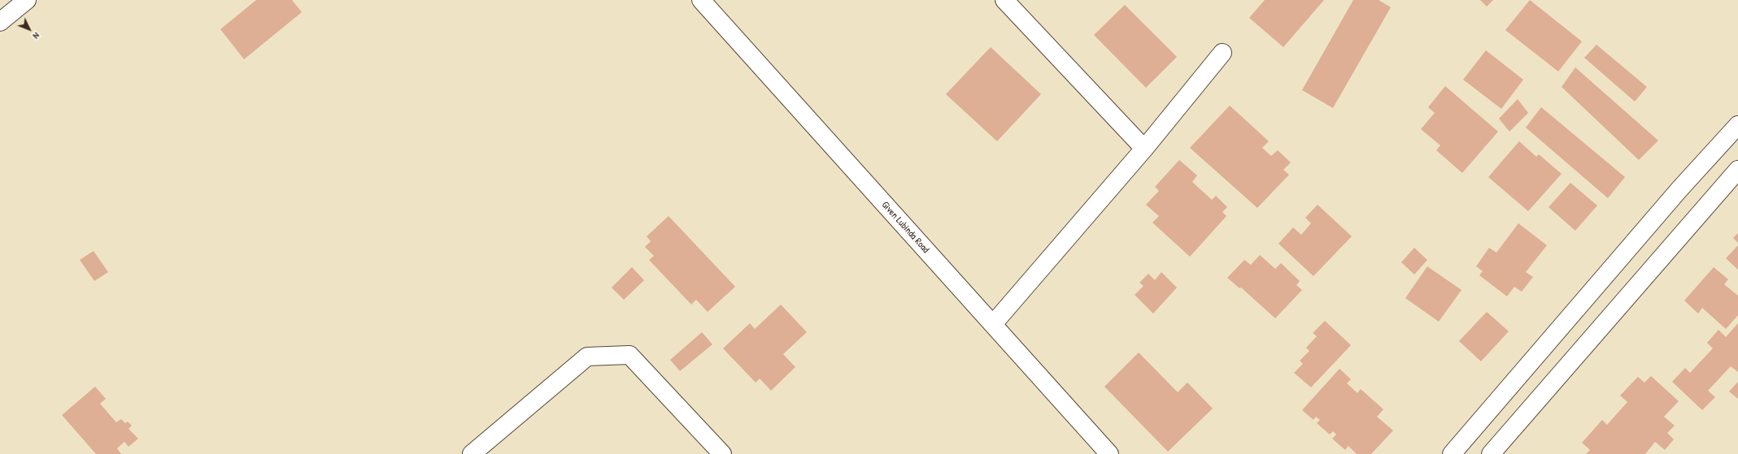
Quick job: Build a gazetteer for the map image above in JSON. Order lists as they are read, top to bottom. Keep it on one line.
{"streets":{"street":["Given Lubinda Road"]},"north":"bottom right"}
